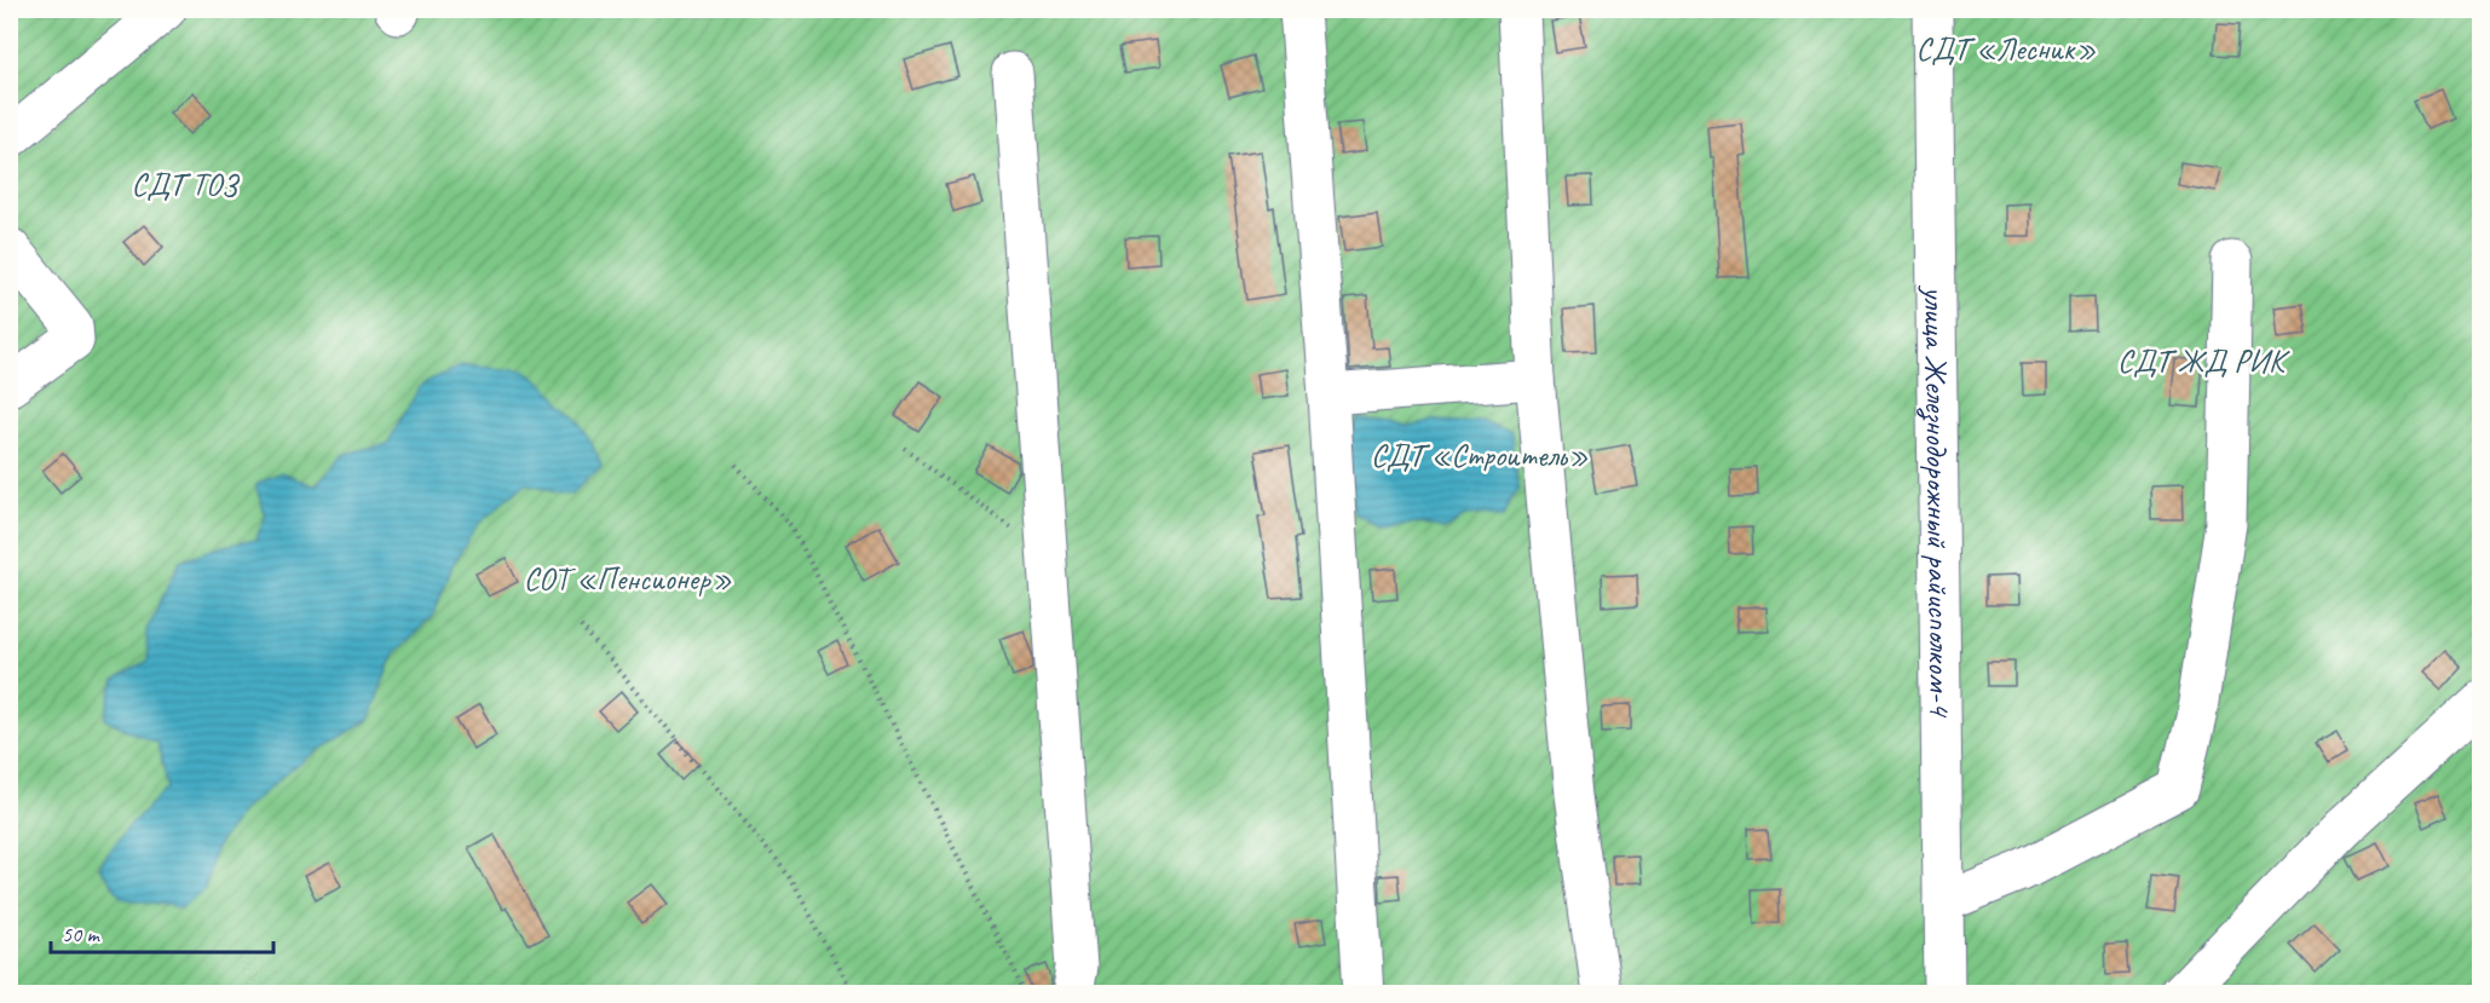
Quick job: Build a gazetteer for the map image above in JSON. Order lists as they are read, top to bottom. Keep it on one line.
{"streets":{"street":["улица Железнодорожный райисполком-4"]},"parks":["СДТ «Лесник»","СДТ ТОЗ","СДТ ЖД РИК","СДТ «Строитель»","СОТ «Пенсионер»"],"scale_bar":"50 m"}
